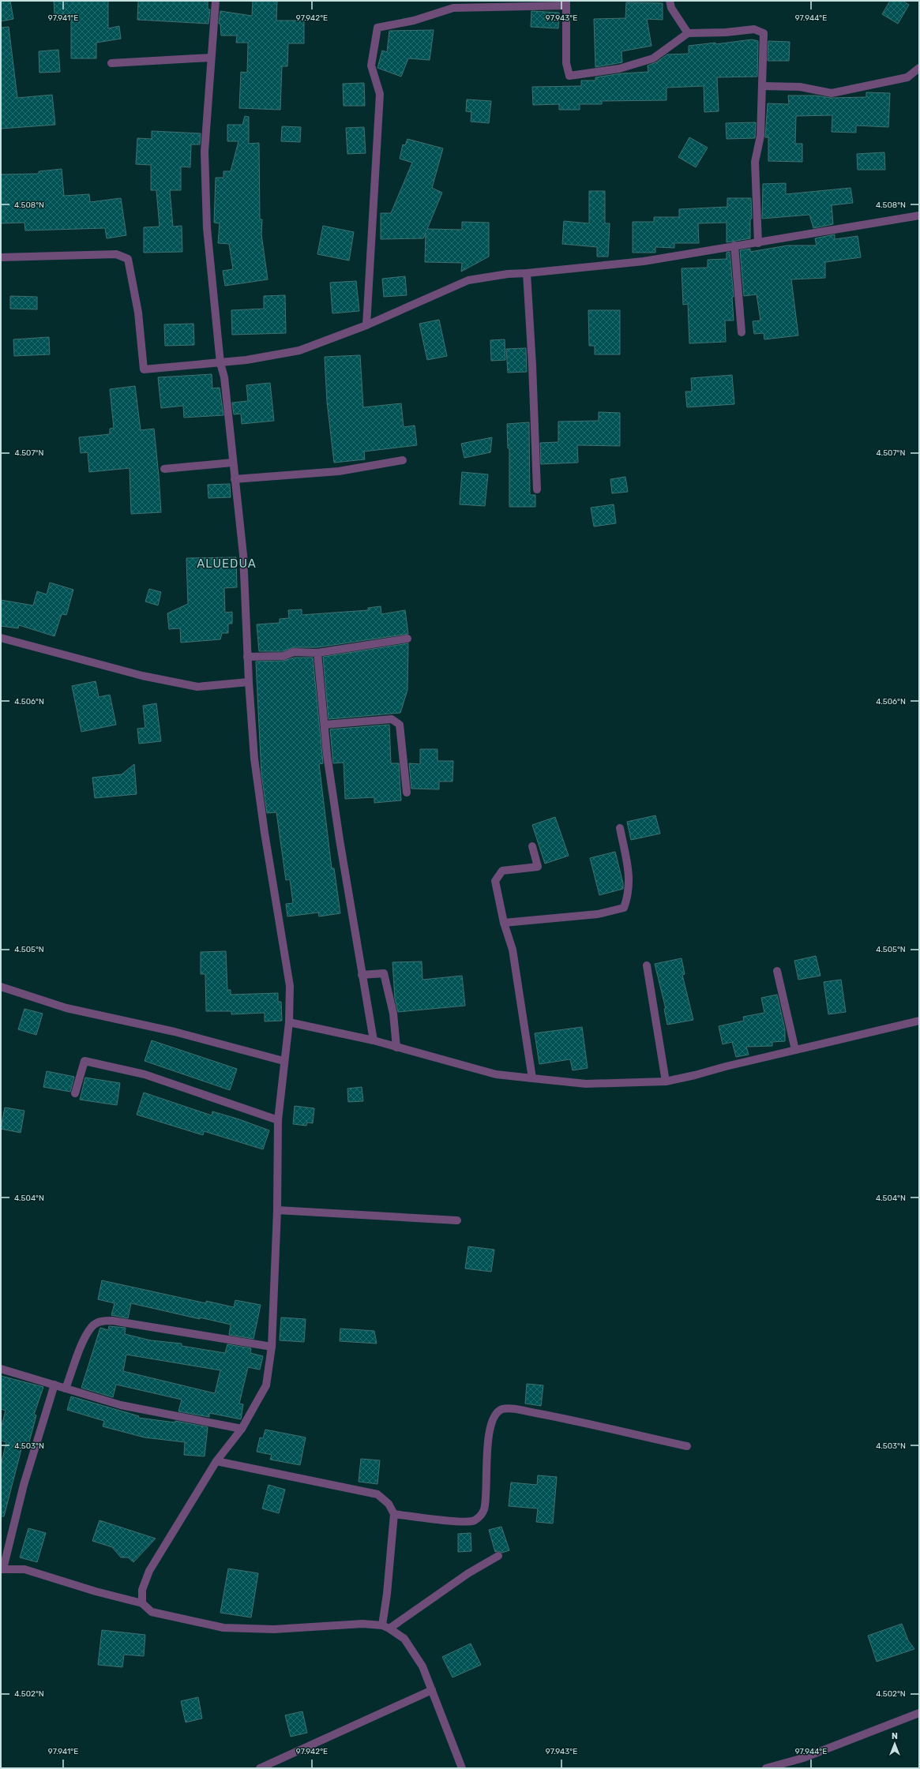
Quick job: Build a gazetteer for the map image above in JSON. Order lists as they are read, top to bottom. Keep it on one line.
{"districts":["ALUEDUA"],"north":"top","coordinates":["97.941°E","97.942°E","97.943°E","97.944°E","4.508°N","4.507°N","4.506°N","4.505°N","4.504°N","4.503°N","4.502°N"]}
